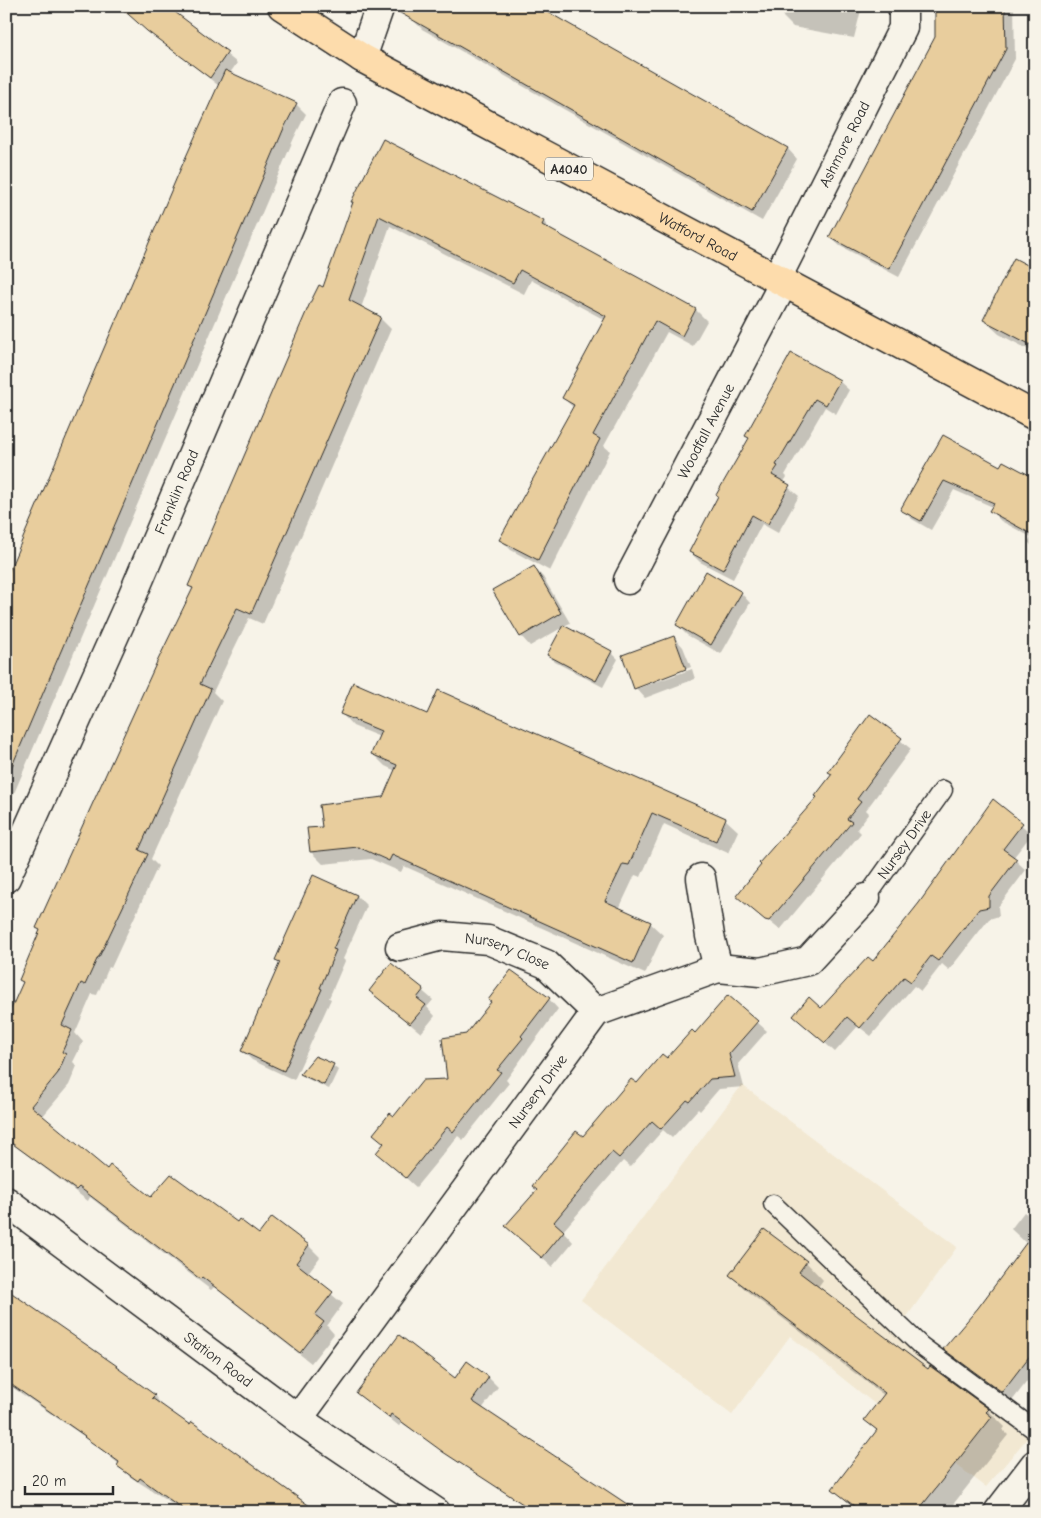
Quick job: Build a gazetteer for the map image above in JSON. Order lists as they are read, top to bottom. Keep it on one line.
{"streets":{"highway":["A4040","Watford Road"],"street":["Ashmore Road","Woodfall Avenue","Franklin Road","Nursery Close","Nursery Drive","Station Road"],"lane":["Nursey Drive"]},"crossings":[["Ashmore Road","Watford Road"],["Ashmore Road","Woodfall Avenue"],["A4040","Watford Road"],["Watford Road","Woodfall Avenue"],["Nursery Close","Nursery Drive"],["Nursery Drive","Station Road"]],"scale_bar":"20 m"}
